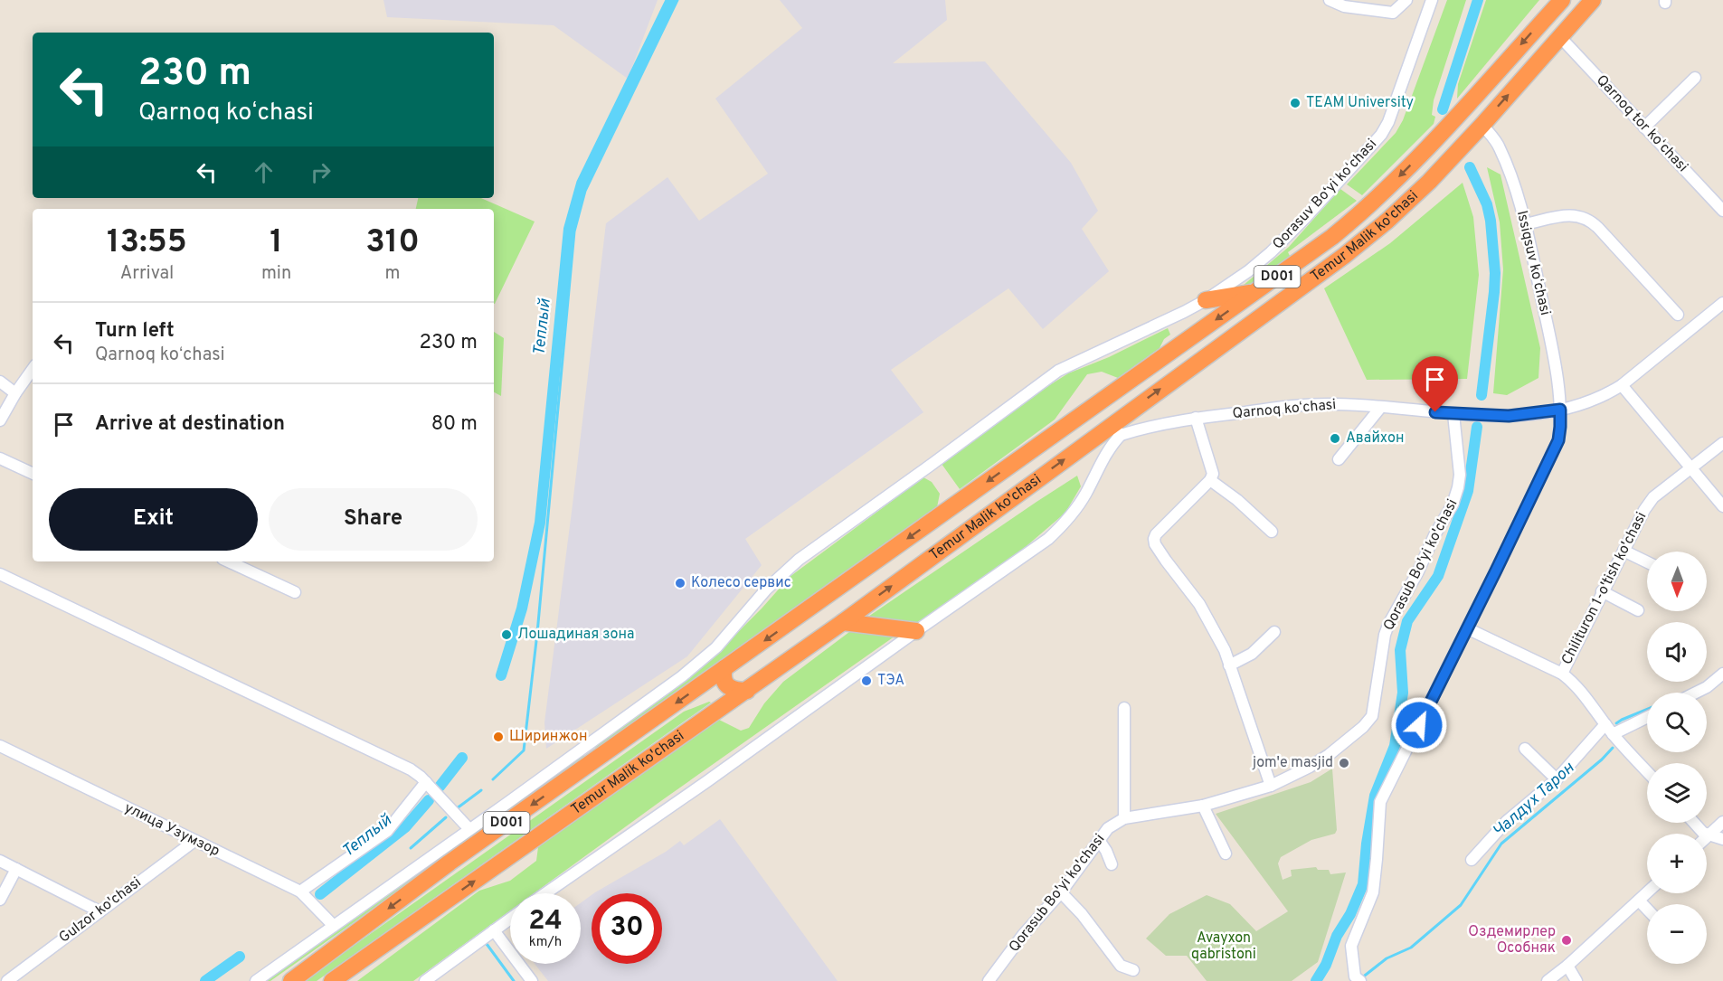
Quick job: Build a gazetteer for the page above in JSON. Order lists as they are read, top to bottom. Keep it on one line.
{"streets":{"highway":["Temur Malik ko'chasi","D001"],"street":["Qarnoq tor koʻchasi","Qorasuv Bo‘yi koʻchasi","Issiqsuv koʻchasi","Qarnoq koʻchasi","Qorasub Bo'yi ko'chasi","Chilituron 1-o'tish ko'chasi","улица Узумзор","Gulzor ko'chasi"]},"crossings":[["Qarnoq tor koʻchasi","Temur Malik ko'chasi"],["Qorasuv Bo‘yi koʻchasi","улица Узумзор"],["Temur Malik ko'chasi","Issiqsuv koʻchasi"],["Temur Malik ko'chasi","Qarnoq koʻchasi"],["Issiqsuv koʻchasi","Qarnoq koʻchasi"],["Qarnoq koʻchasi","Qorasub Bo'yi ko'chasi"],["улица Узумзор","Gulzor ko'chasi"]],"water":["Теплый","Чалдух Тарон"],"parks":["Avayxon qabristoni"],"places":["TEAM University","Авайхон","Колесо сервис","Лошадиная зона","ТЭА","Ширинжон","jom'e masjid","Оздемирлер Особняк"],"north":"bottom","page":{"turn":["230 m","Qarnoq koʻchasi"],"eta":["13:55","Arrival","1","min","310","m"],"list":[{"name":"Turn left","note":"Qarnoq koʻchasi","value":"230 m"},{"name":"Arrive at destination","value":"80 m"}],"buttons":["Exit","Share"],"map_buttons":["+","−"],"speed":"24 km/h","limit":"30"}}
